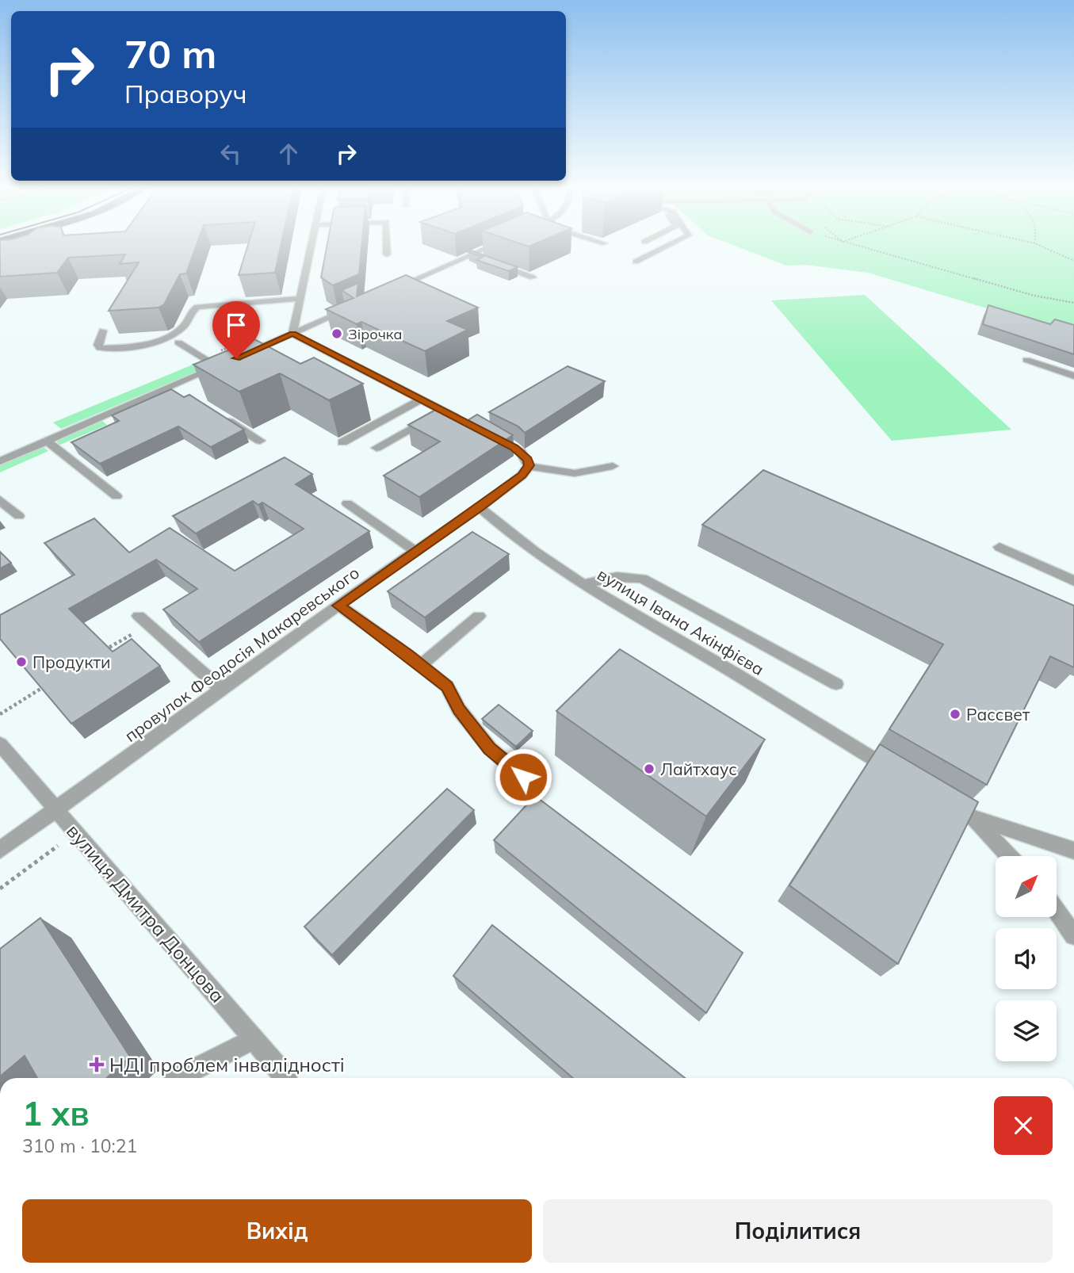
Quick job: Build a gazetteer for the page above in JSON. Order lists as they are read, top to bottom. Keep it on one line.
{"streets":{"street":["вулиця Івана Акінфієва","провулок Феодосія Макаревського","вулиця Дмитра Донцова"]},"crossings":[["вулиця Івана Акінфієва","провулок Феодосія Макаревського"],["провулок Феодосія Макаревського","вулиця Дмитра Донцова"]],"places":{"other":["Зірочка","Продукти","Рассвет","Лайтхаус"],"health":["НДІ проблем інвалідності"]},"north":"top right","page":{"turn":["70 m","Праворуч"],"heading":["1 хв","310 m · 10:21"],"buttons":["Вихід","Поділитися"]}}
